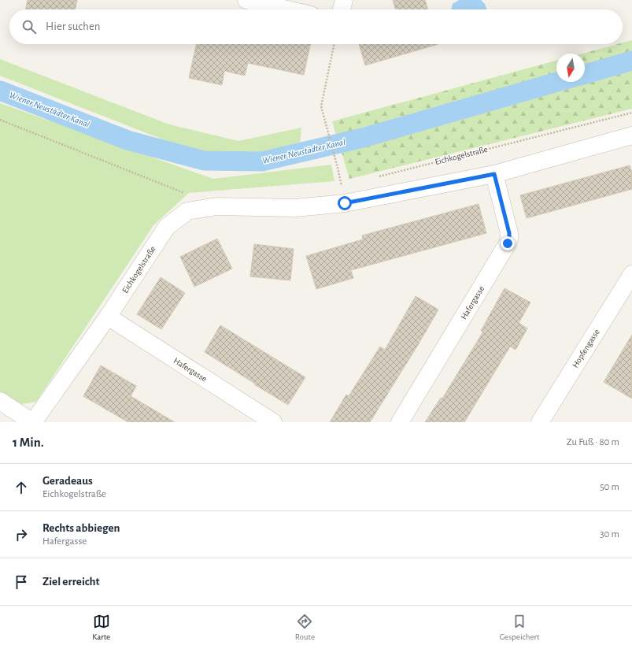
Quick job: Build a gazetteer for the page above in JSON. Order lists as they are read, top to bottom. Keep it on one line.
{"streets":{"street":["Eichkogelstraße","Hafergasse","Hopfengasse"]},"crossings":[["Eichkogelstraße","Hafergasse"]],"water":["Wiener Neustädter Kanal"],"north":"bottom","page":{"search":"Hier suchen","heading":["1 Min.","Zu Fuß · 80 m"],"list":[["Geradeaus","Eichkogelstraße","50 m"],["Rechts abbiegen","Hafergasse","30 m"],"Ziel erreicht"],"nav":["Karte","Route","Gespeichert"]}}
